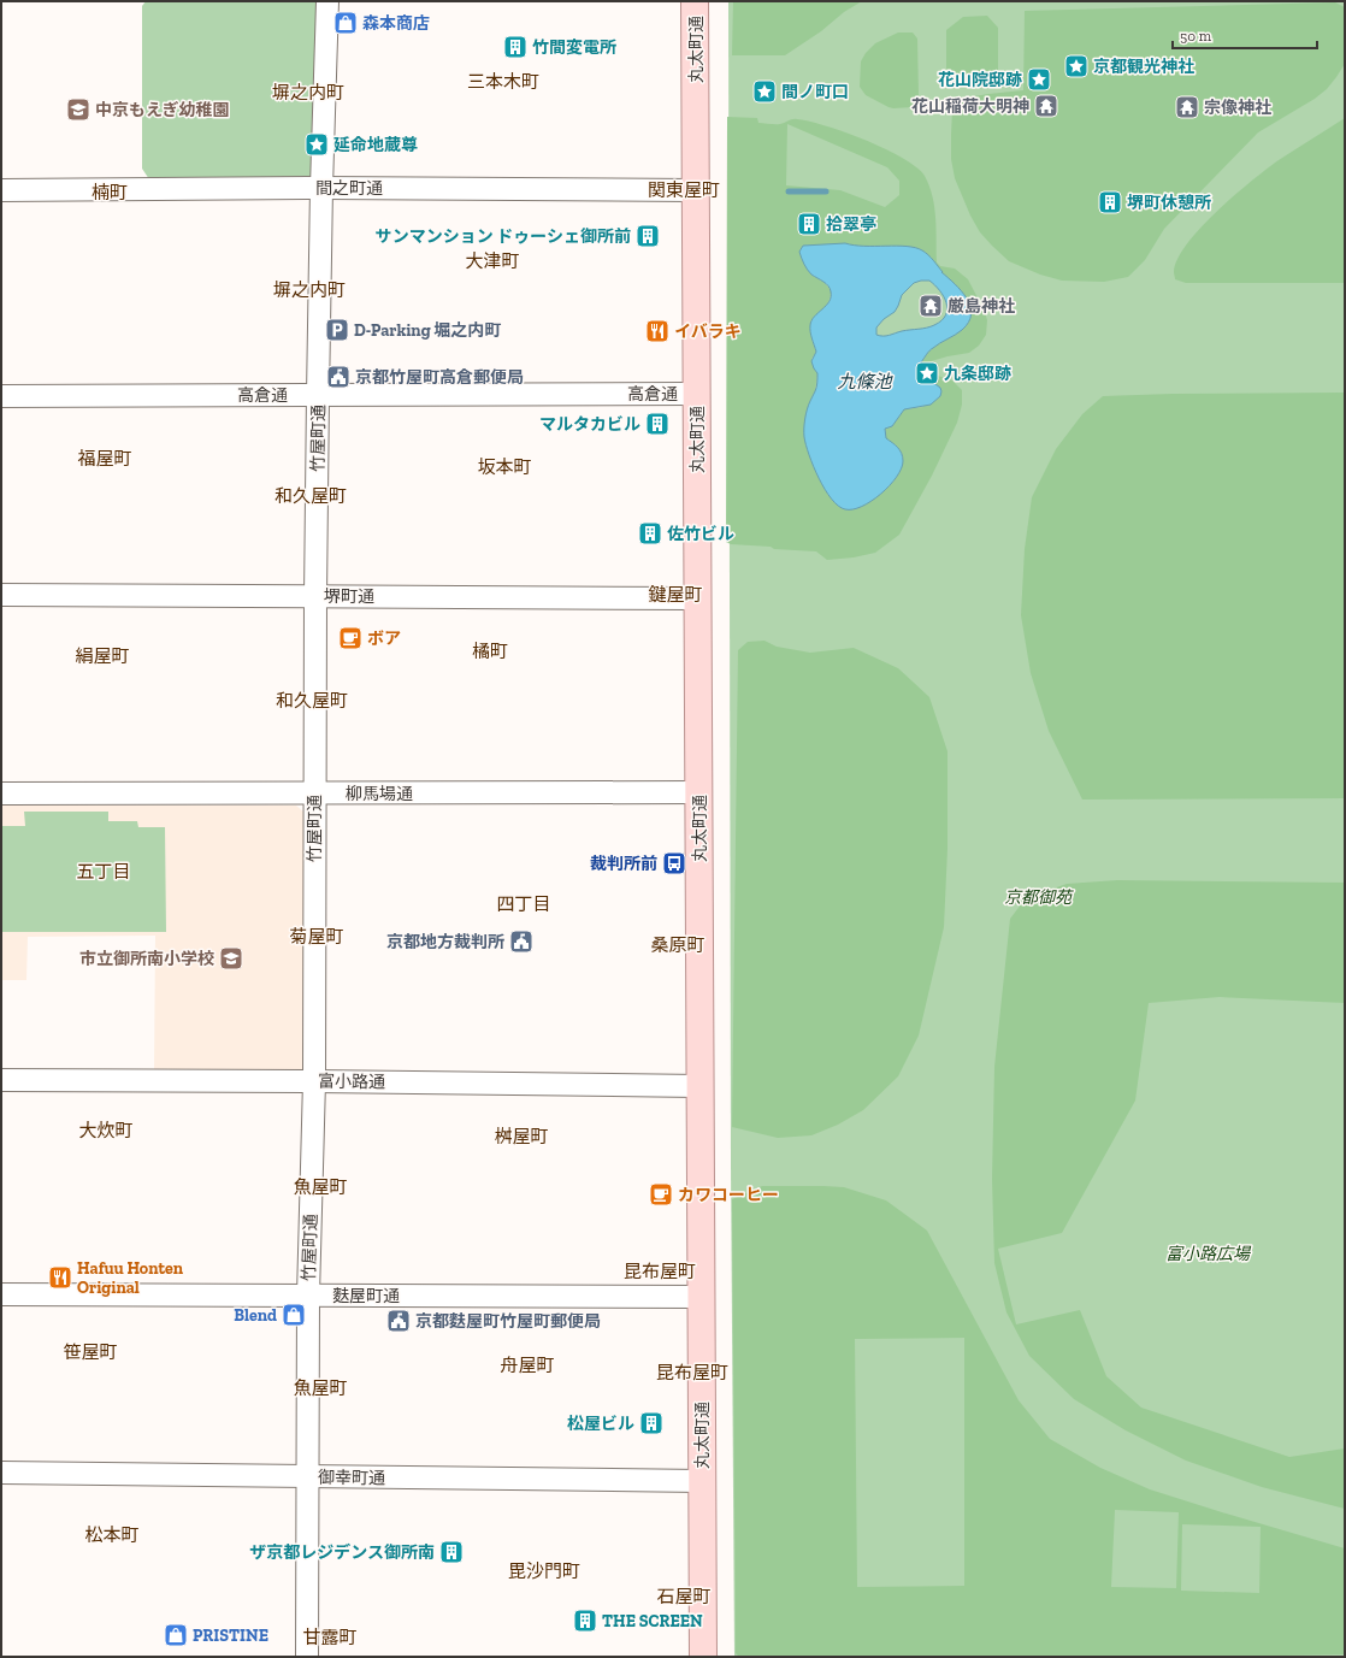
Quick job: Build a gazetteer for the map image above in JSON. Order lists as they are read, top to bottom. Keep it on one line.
{"streets":{"main road":["丸太町通"],"street":["間之町通","高倉通","竹屋町通","堺町通","柳馬場通","富小路通","麩屋町通","御幸町通"]},"crossings":[["丸太町通","間之町通"],["丸太町通","高倉通"],["丸太町通","堺町通"],["丸太町通","柳馬場通"],["丸太町通","富小路通"],["丸太町通","麩屋町通"],["丸太町通","御幸町通"],["間之町通","竹屋町通"],["高倉通","竹屋町通"],["竹屋町通","堺町通"],["竹屋町通","柳馬場通"],["竹屋町通","富小路通"],["竹屋町通","麩屋町通"],["竹屋町通","御幸町通"]],"districts":["三本木町","塀之内町","関東屋町","楠町","大津町","塀之内町","福屋町","坂本町","和久屋町","鍵屋町","橘町","絹屋町","和久屋町","五丁目","四丁目","菊屋町","桑原町","大炊町","桝屋町","魚屋町","昆布屋町","笹屋町","舟屋町","昆布屋町","魚屋町","松本町","毘沙門町","石屋町","甘露町"],"water":["九條池"],"parks":["京都御苑","富小路広場"],"places":{"shop":["森本商店","Blend","PRISTINE"],"building":["竹間変電所","堺町休憩所","拾翠亭","サンマンション ドゥーシェ御所前","マルタカビル","佐竹ビル","松屋ビル","ザ京都レジデンス御所南","THE SCREEN"],"place":["京都観光神社","花山院邸跡","間ノ町口","延命地蔵尊","九条邸跡"],"temple":["花山稲荷大明神","宗像神社","厳島神社"],"school or university":["中京もえぎ幼稚園","市立御所南小学校"],"parking":["D-Parking 堀之内町"],"restaurant":["イバラキ","Hafuu Honten Original"],"public building":["京都竹屋町高倉郵便局","京都地方裁判所","京都麩屋町竹屋町郵便局"],"cafe":["ボア","カワコーヒー"],"bus stop":["裁判所前"]},"scale_bar":"50 m"}
